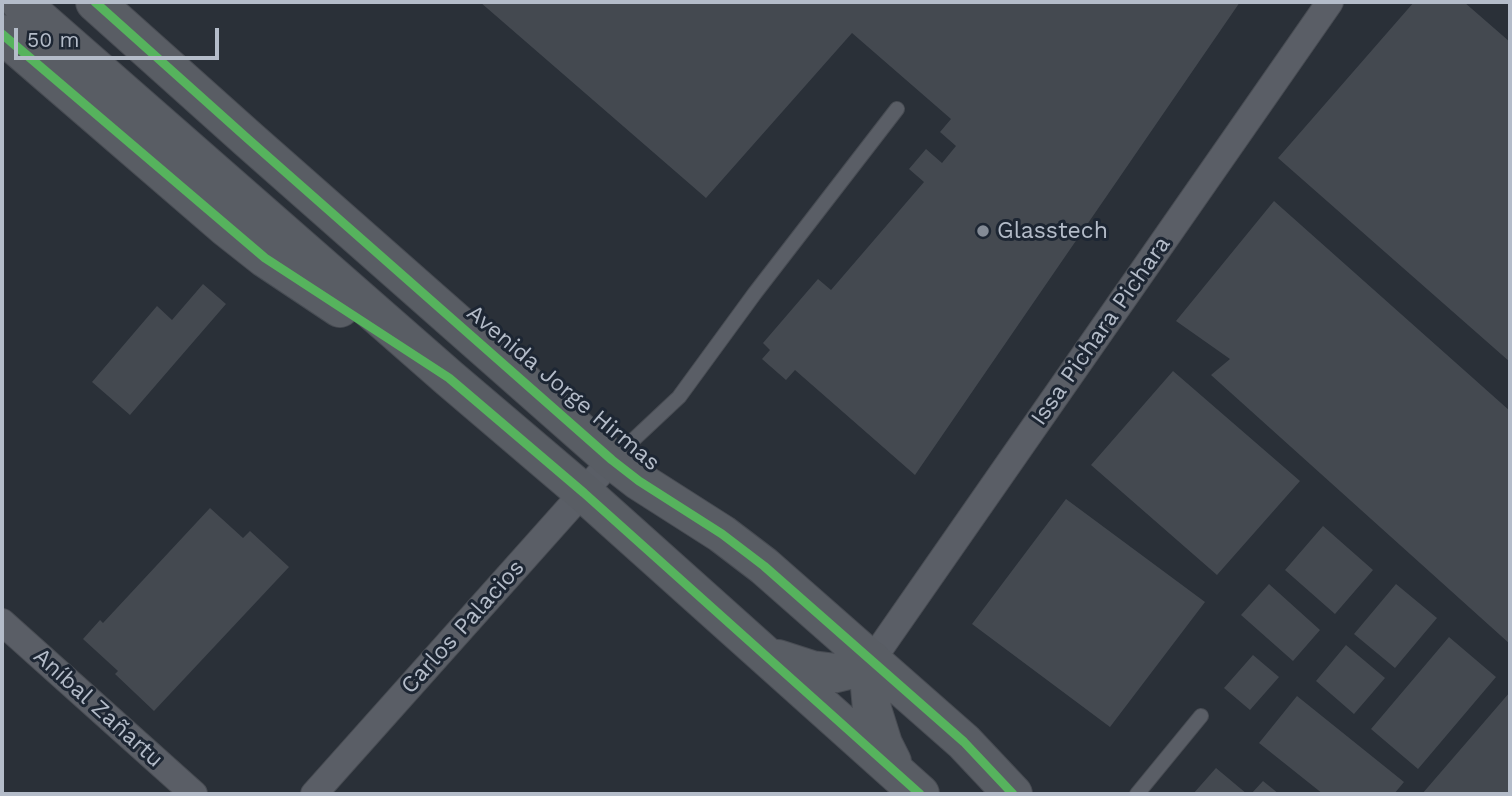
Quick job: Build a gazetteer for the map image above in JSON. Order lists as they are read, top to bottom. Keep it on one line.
{"streets":{"street":["Issa Pichara Pichara","Avenida Jorge Hirmas","Carlos Palacios","Aníbal Zañartu"]},"crossings":[["Issa Pichara Pichara","Avenida Jorge Hirmas"],["Avenida Jorge Hirmas","Carlos Palacios"]],"places":["Glasstech"],"scale_bar":"50 m"}
